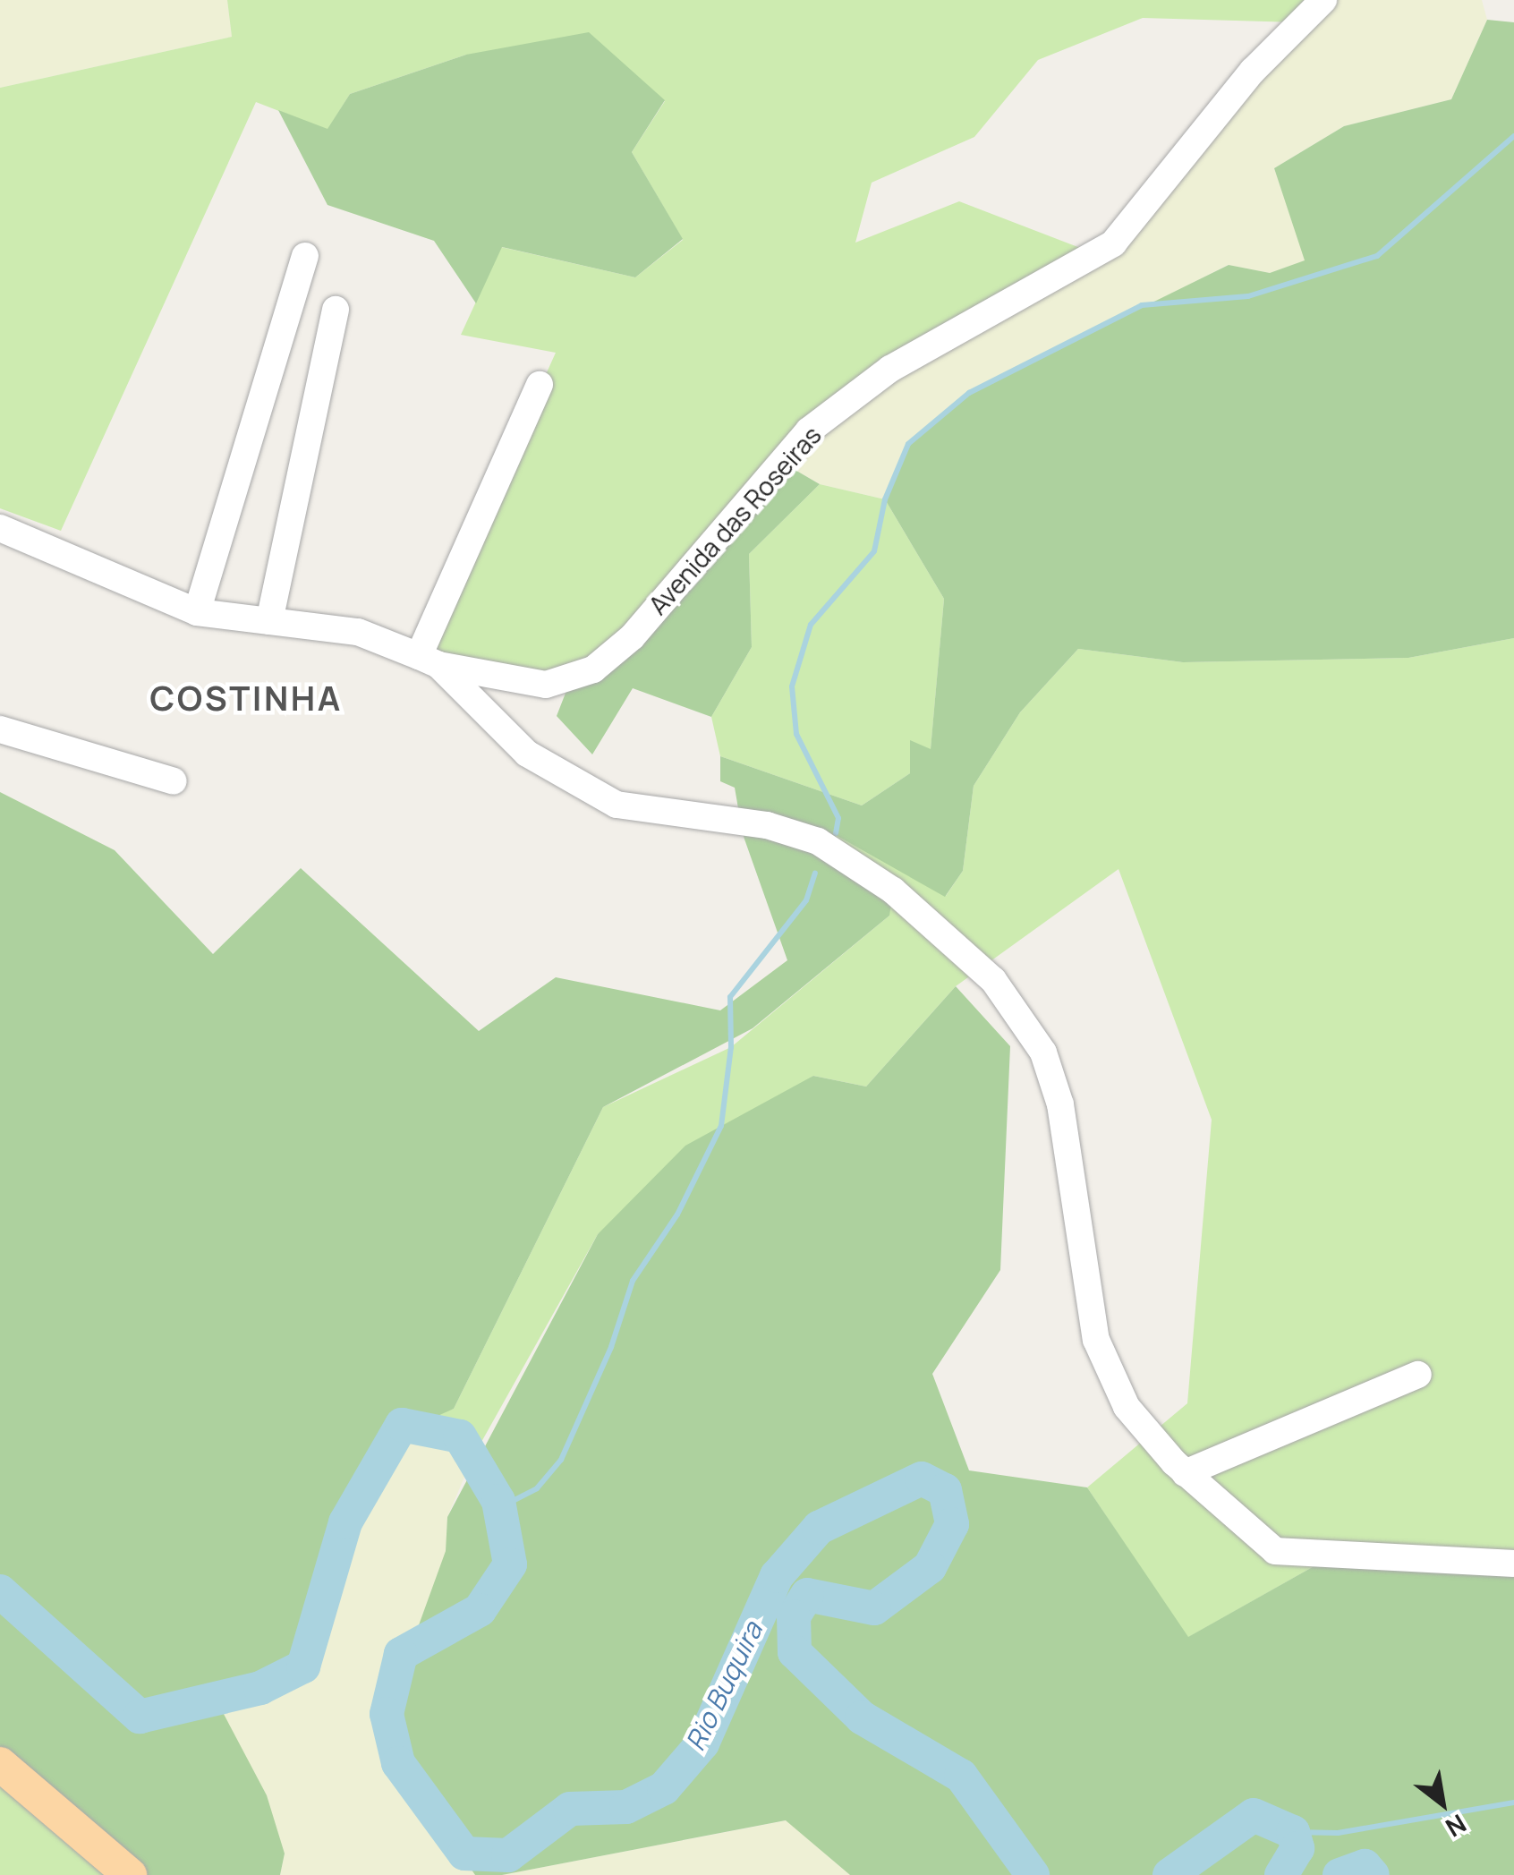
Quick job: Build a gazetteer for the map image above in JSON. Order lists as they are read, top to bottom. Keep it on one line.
{"streets":{"street":["Avenida das Roseiras"]},"districts":["COSTINHA"],"water":["Rio Buquira"],"north":"bottom right"}
